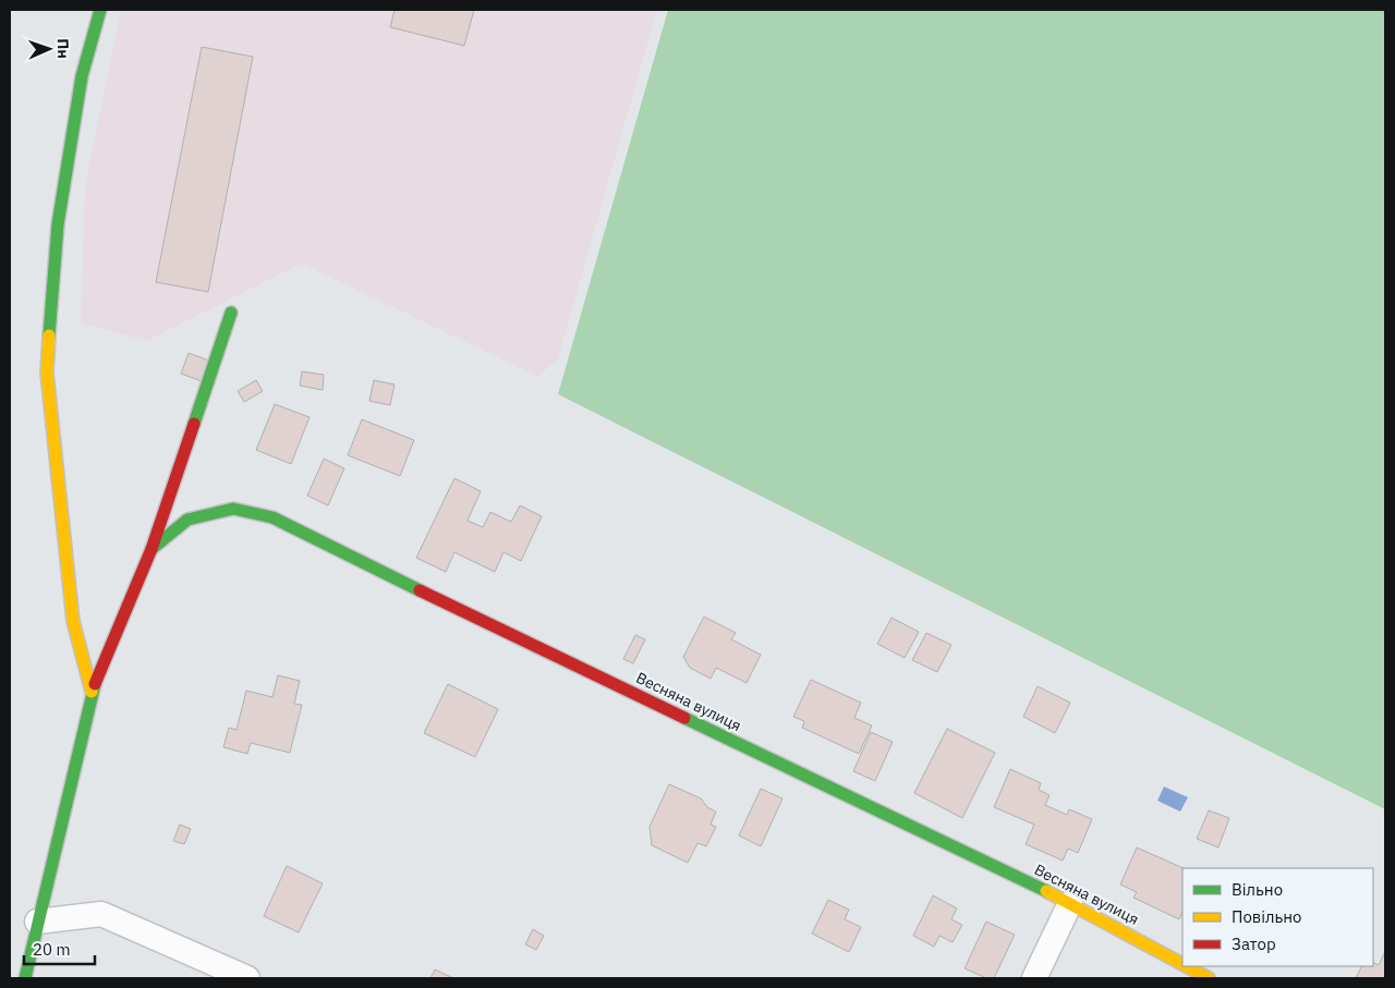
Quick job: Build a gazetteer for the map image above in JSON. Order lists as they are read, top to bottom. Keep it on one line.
{"streets":{"street":["Весняна вулиця"]},"legend":["Вільно","Повільно","Затор"],"scale_bar":"20 m","north":"right"}
